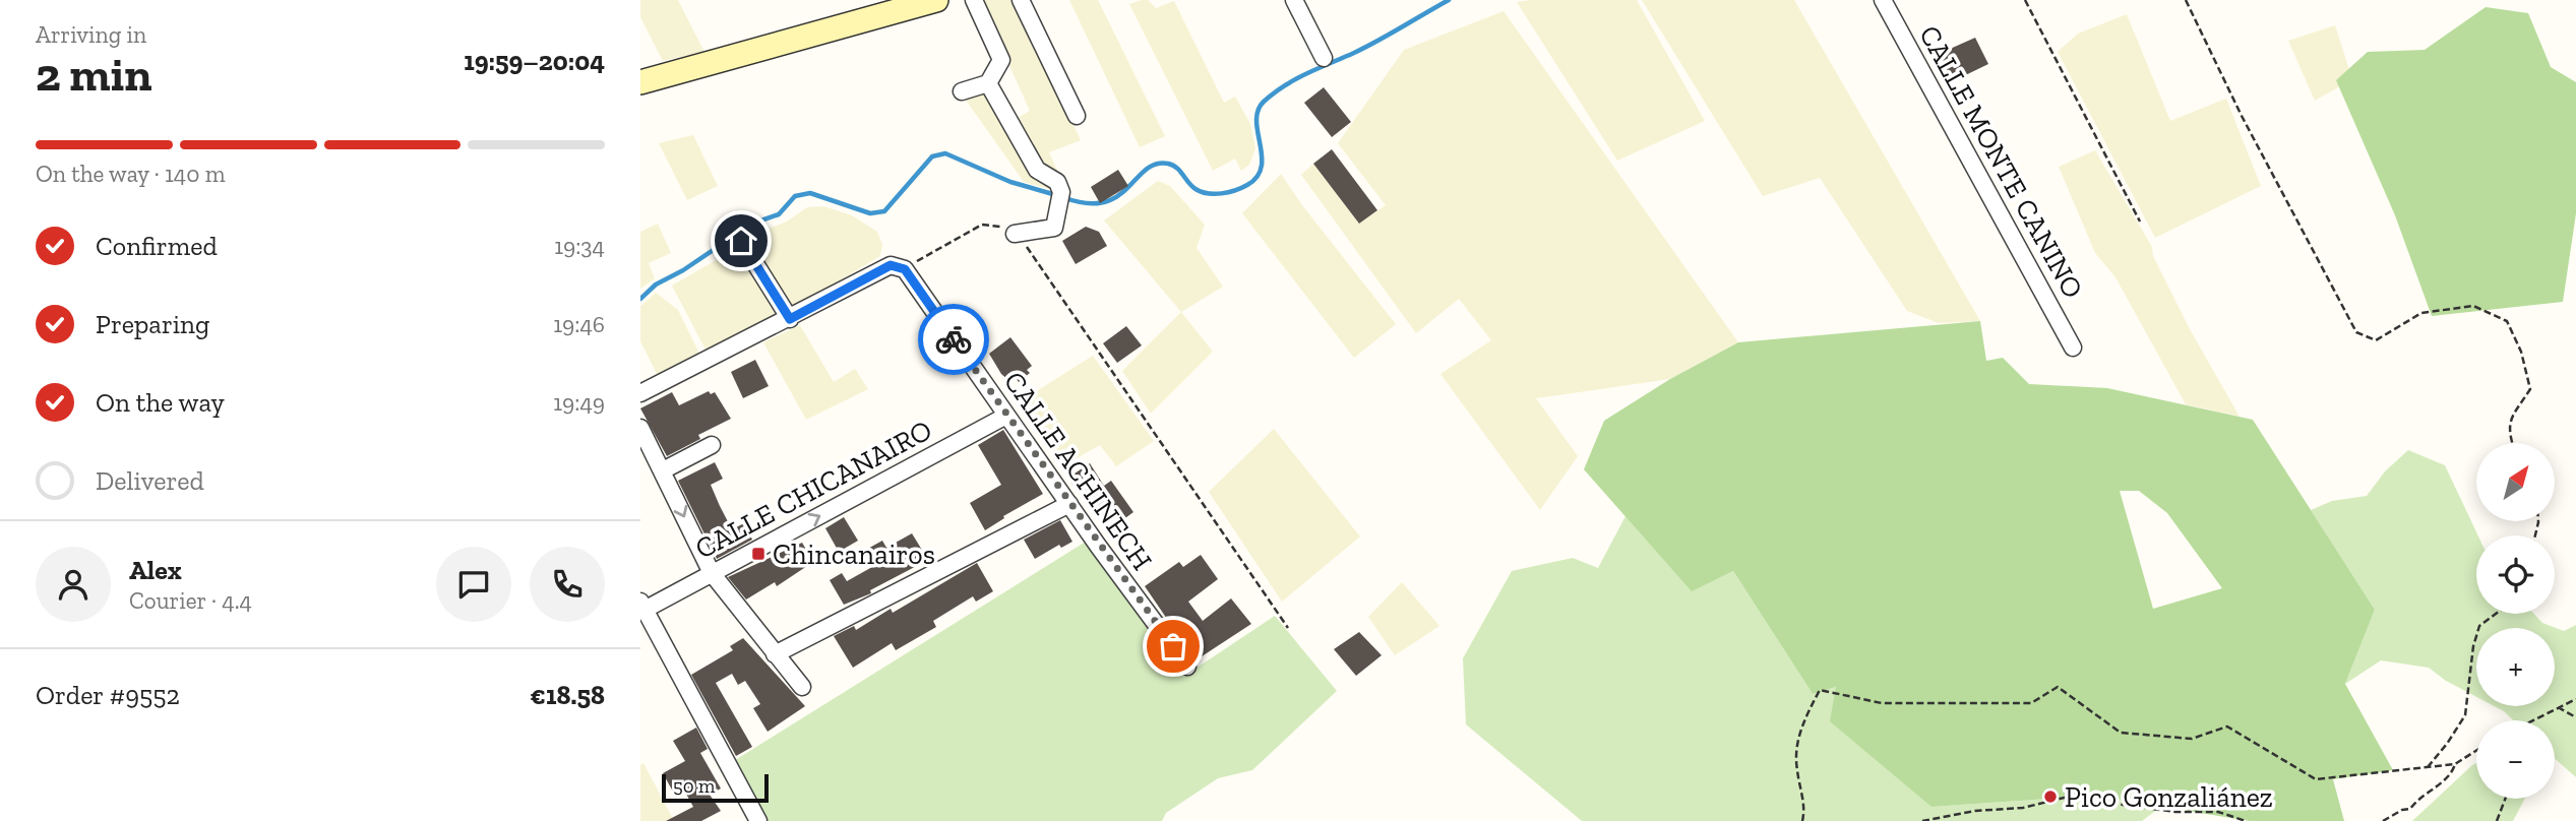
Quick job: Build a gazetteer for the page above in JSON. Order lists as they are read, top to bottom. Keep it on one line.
{"streets":{"street":["CALLE MONTE CANINO","CALLE ACHINECH","CALLE CHICANAIRO"]},"crossings":[["CALLE ACHINECH","CALLE CHICANAIRO"]],"places":{"transit":["Chincanairos"],"other":["Pico Gonzaliánez"]},"scale_bar":"50 m","north":"top right","page":{"heading":["2 min","Arriving in","19:59–20:04"],"panel":["Alex","Courier · 4.4","Order #9552","€18.58"],"bar":"On the way · 140 m","list":[["Confirmed","19:34"],["Preparing","19:46"],["On the way","19:49"],"Delivered"],"map_buttons":["+","−"],"scale":"50 m"}}
